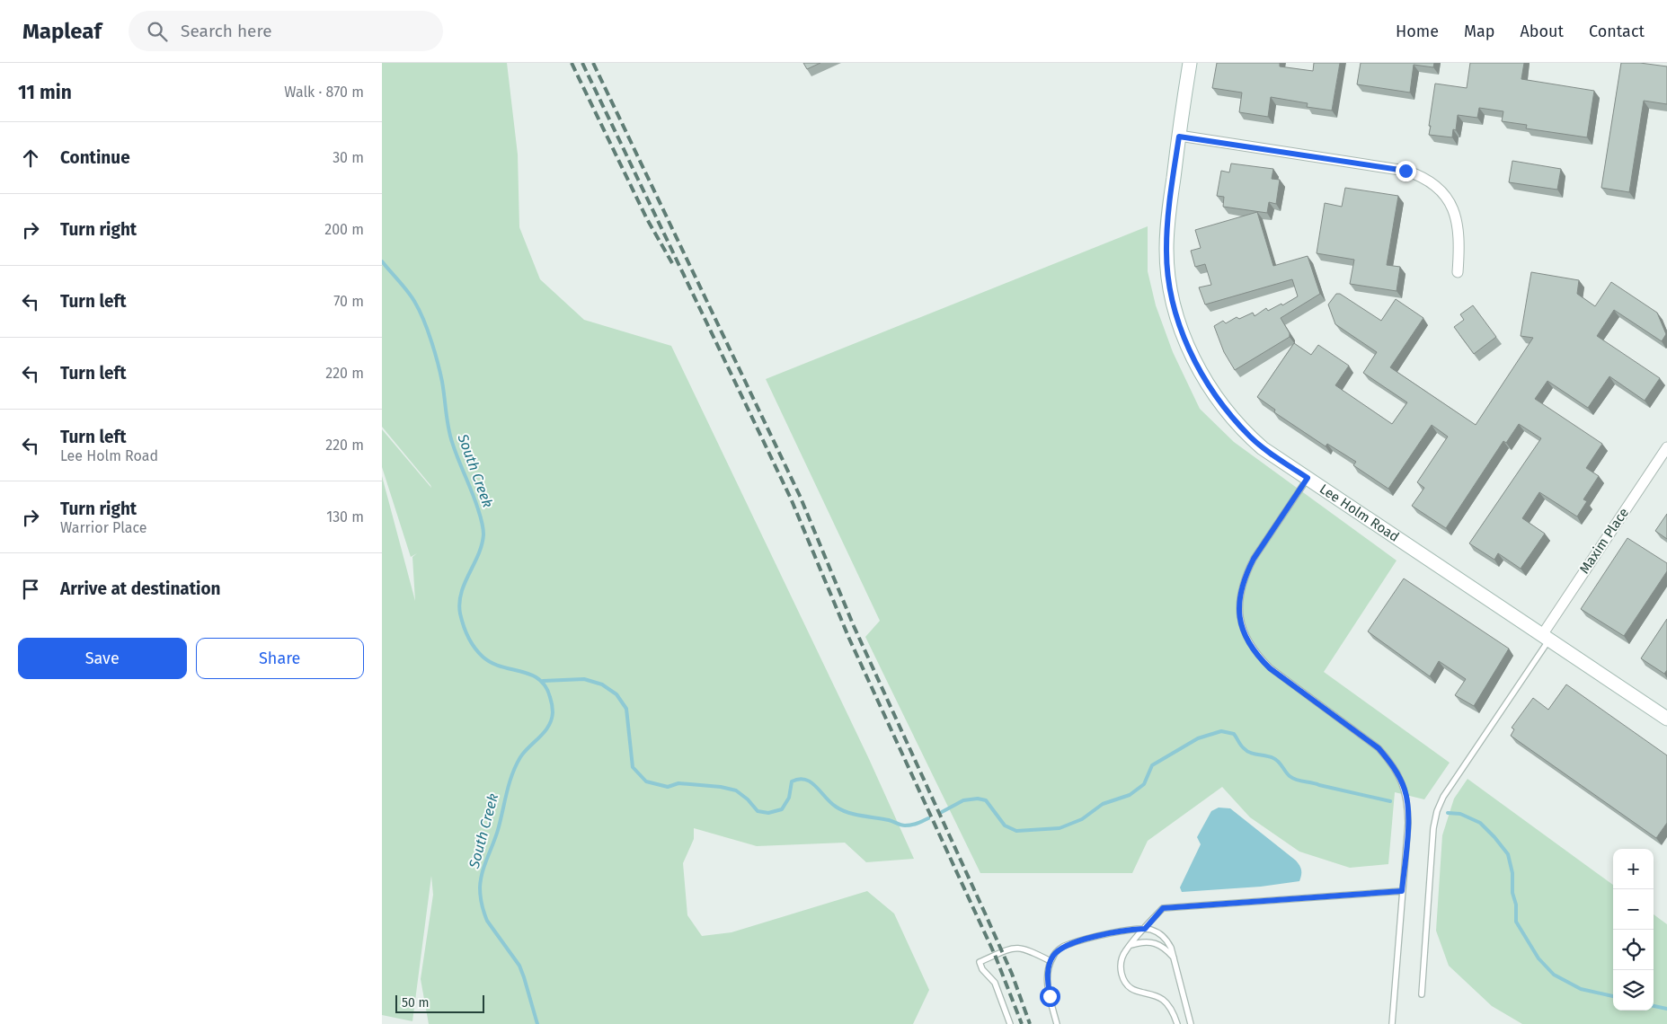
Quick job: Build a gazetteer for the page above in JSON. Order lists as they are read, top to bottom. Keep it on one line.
{"streets":{"street":["Lee Holm Road","Maxim Place"]},"crossings":[["Lee Holm Road","Maxim Place"]],"water":["South Creek"],"scale_bar":"50 m","page":{"header":"Mapleaf","search":"Search here","nav":["Home","Map","About","Contact"],"heading":["11 min","Walk · 870 m"],"list":[["Continue","30 m"],["Turn right","200 m"],["Turn left","70 m"],["Turn left","220 m"],["Turn left","Lee Holm Road","220 m"],["Turn right","Warrior Place","130 m"],"Arrive at destination"],"buttons":["Save","Share"],"map_buttons":["+","−"],"scale":"50 m"}}
